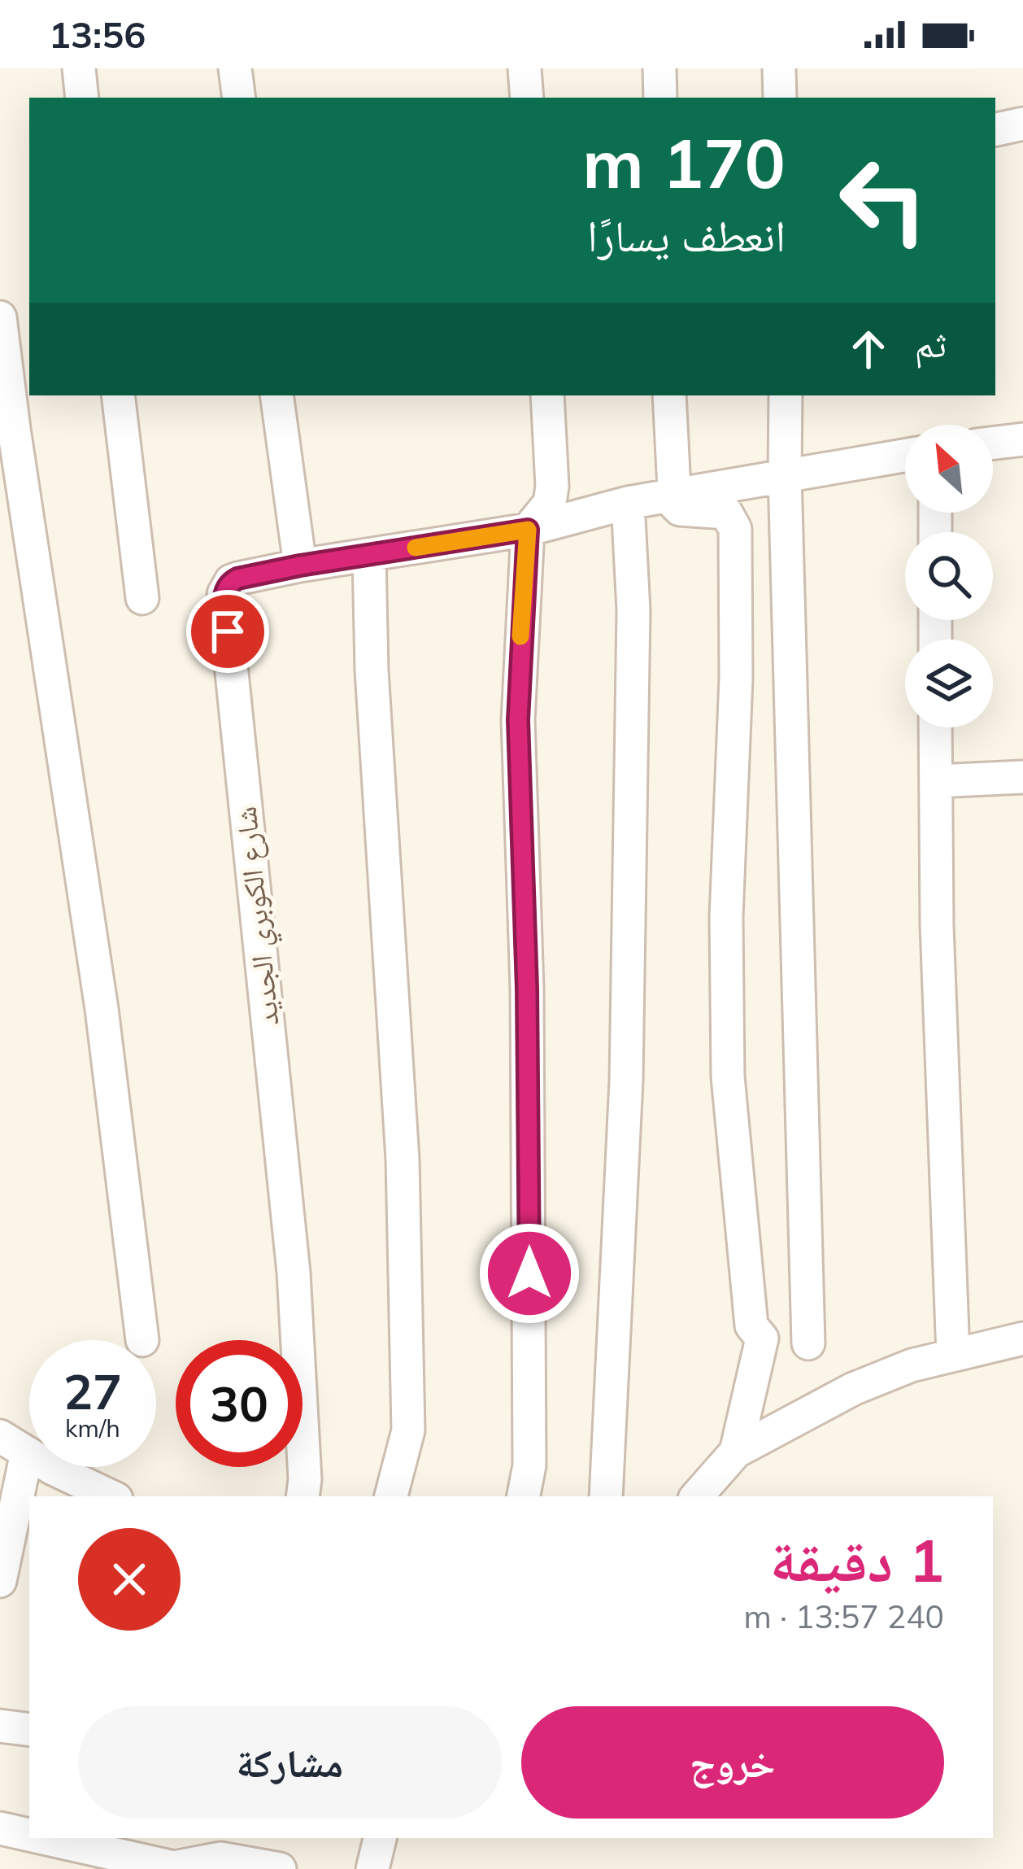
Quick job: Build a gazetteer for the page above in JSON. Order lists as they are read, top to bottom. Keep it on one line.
{"streets":{"street":["شارع الكوبري الجديد"]},"north":"top left","page":{"status":"13:56","turn":["170 m","انعطف يسارًا"],"then":"ثم","speed":"27 km/h","limit":"30","heading":["1 دقيقة","240 m · 13:57"],"buttons":["خروج","مشاركة"]}}
